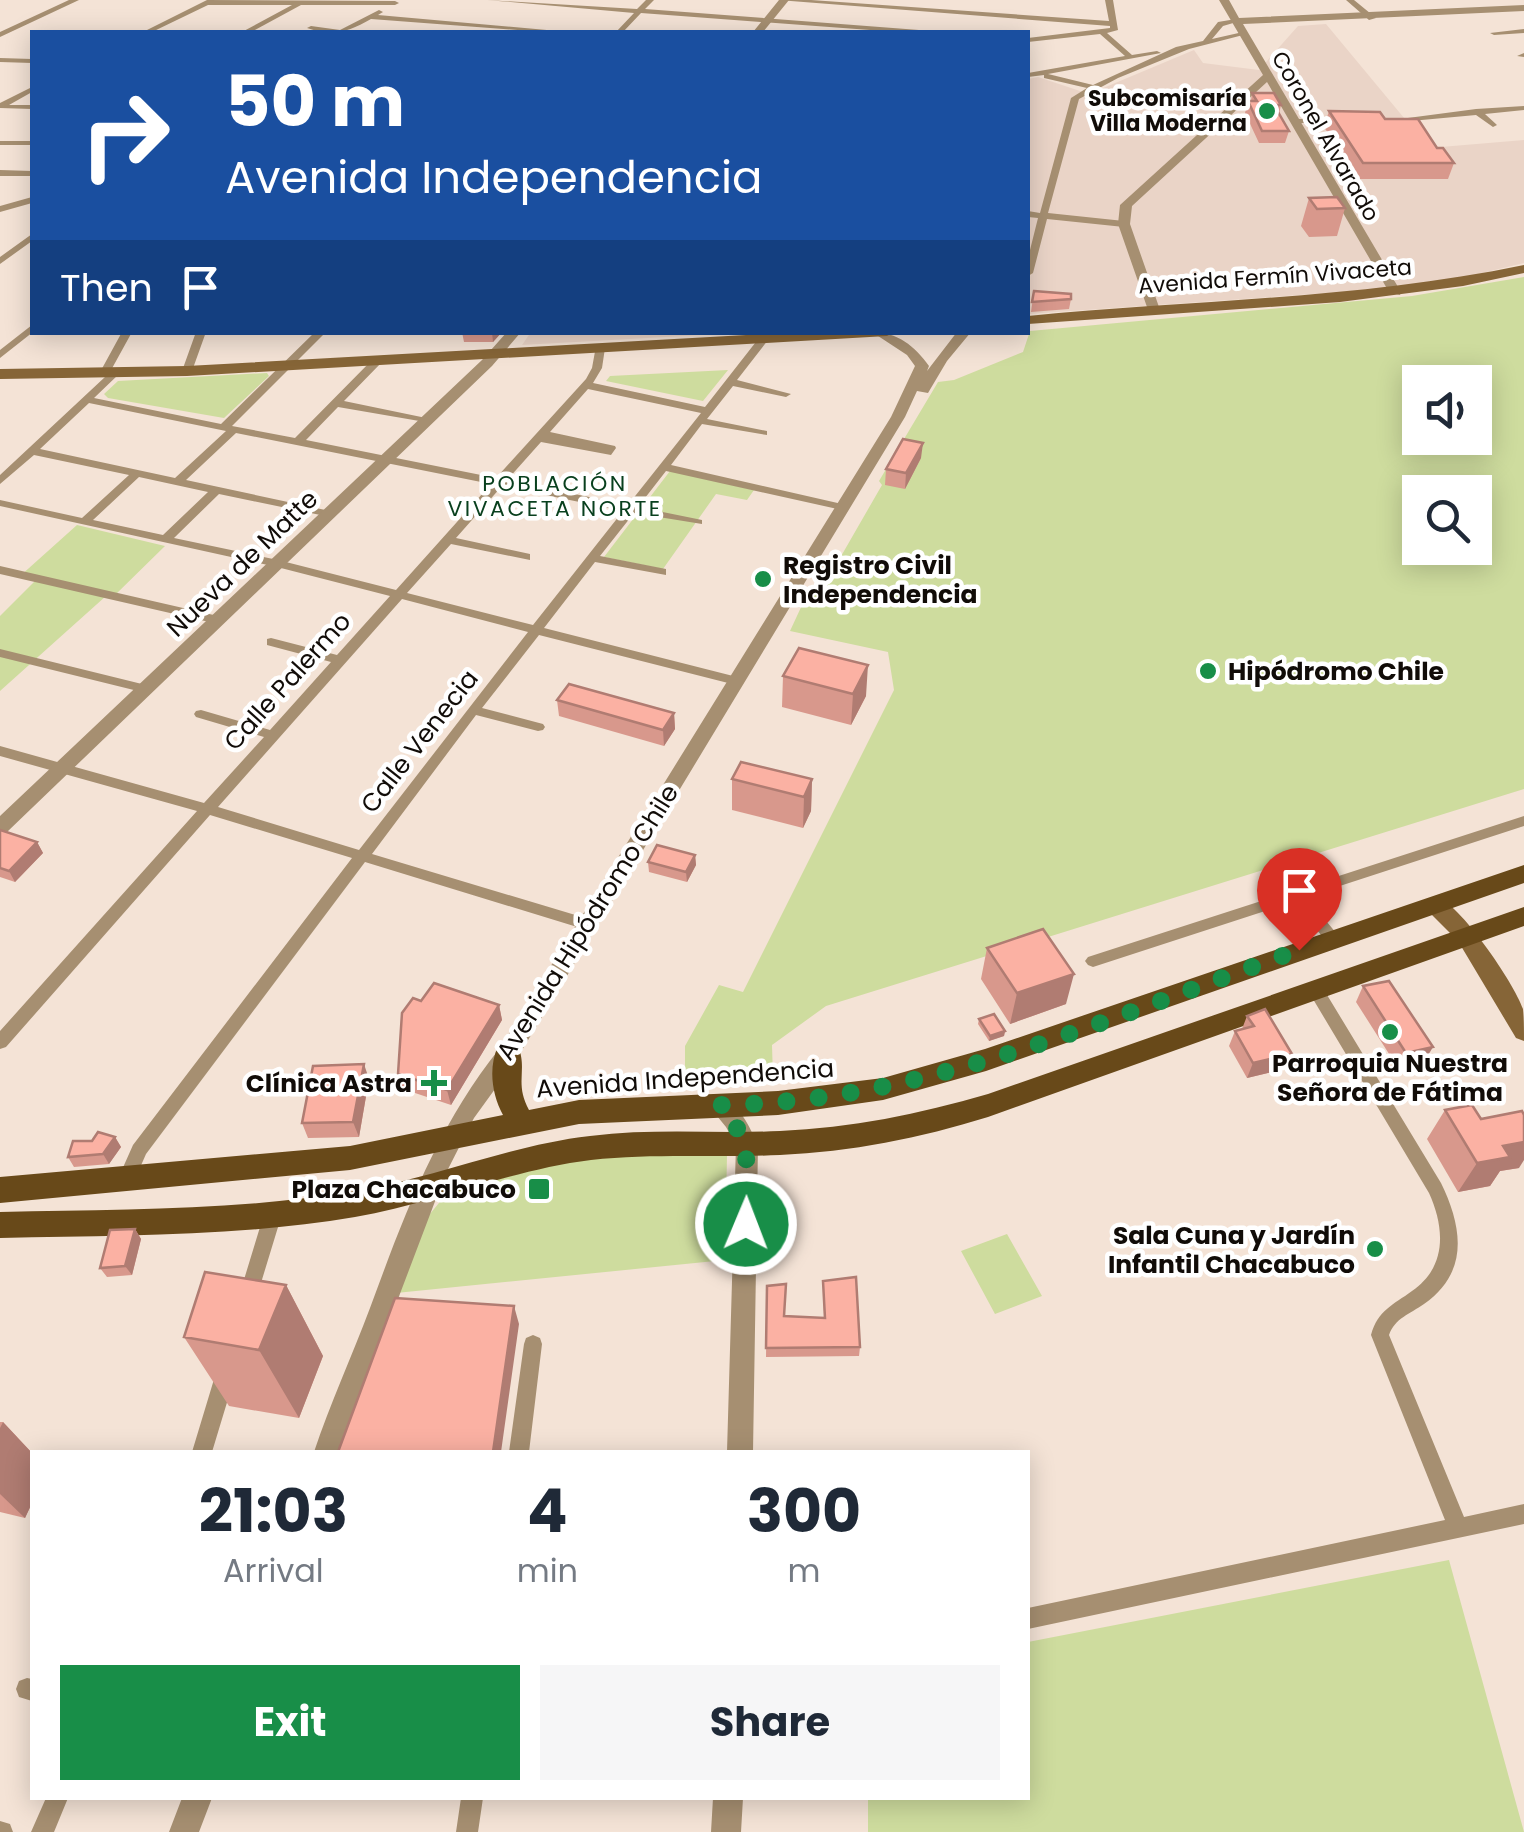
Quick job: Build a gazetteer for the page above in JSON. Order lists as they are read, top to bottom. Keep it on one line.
{"streets":{"main road":["Avenida Fermín Vivaceta","Avenida Independencia"],"street":["Coronel Alvarado","Nueva de Matte","Calle Palermo","Calle Venecia","Avenida Hipódromo Chile"]},"crossings":[["Coronel Alvarado","Avenida Fermín Vivaceta"],["Calle Venecia","Avenida Independencia"],["Avenida Hipódromo Chile","Avenida Independencia"]],"districts":["POBLACIÓN VIVACETA NORTE"],"places":{"other":["Subcomisaría Villa Moderna","Registro Civil Independencia","Hipódromo Chile","Parroquia Nuestra Señora de Fátima","Sala Cuna y Jardín Infantil Chacabuco"],"health":["Clínica Astra"],"transit":["Plaza Chacabuco"]},"page":{"turn":["50 m","Avenida Independencia"],"then":"Then","eta":["21:03","Arrival","4","min","300","m"],"buttons":["Exit","Share"]}}
